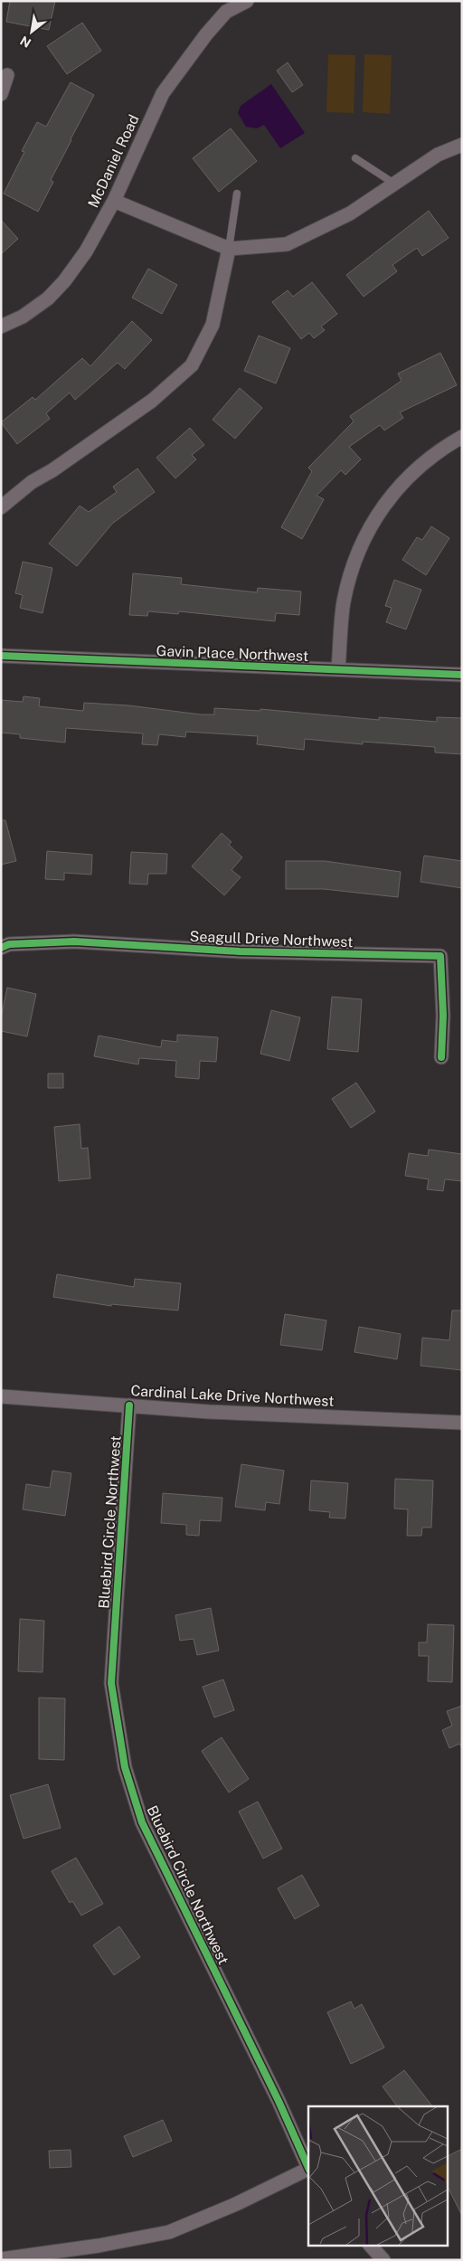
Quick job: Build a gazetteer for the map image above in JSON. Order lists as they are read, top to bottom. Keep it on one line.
{"streets":{"street":["McDaniel Road","Gavin Place Northwest","Seagull Drive Northwest","Cardinal Lake Drive Northwest","Bluebird Circle Northwest"]},"crossings":[["Cardinal Lake Drive Northwest","Bluebird Circle Northwest"]],"north":"bottom left"}
